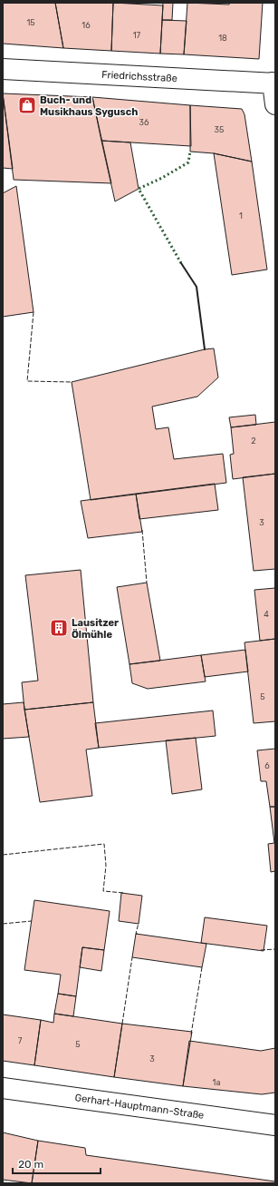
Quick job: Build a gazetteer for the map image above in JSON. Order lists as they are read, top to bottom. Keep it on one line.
{"streets":{"street":["Friedrichsstraße","Gerhart-Hauptmann-Straße"]},"places":{"shop":["Buch- und Musikhaus Sygusch"],"building":["Lausitzer Ölmühle"]},"house_numbers":["15","16","17","18","36","35","1","2","3","4","5","6","7","5","3","1a"],"scale_bar":"20 m"}
